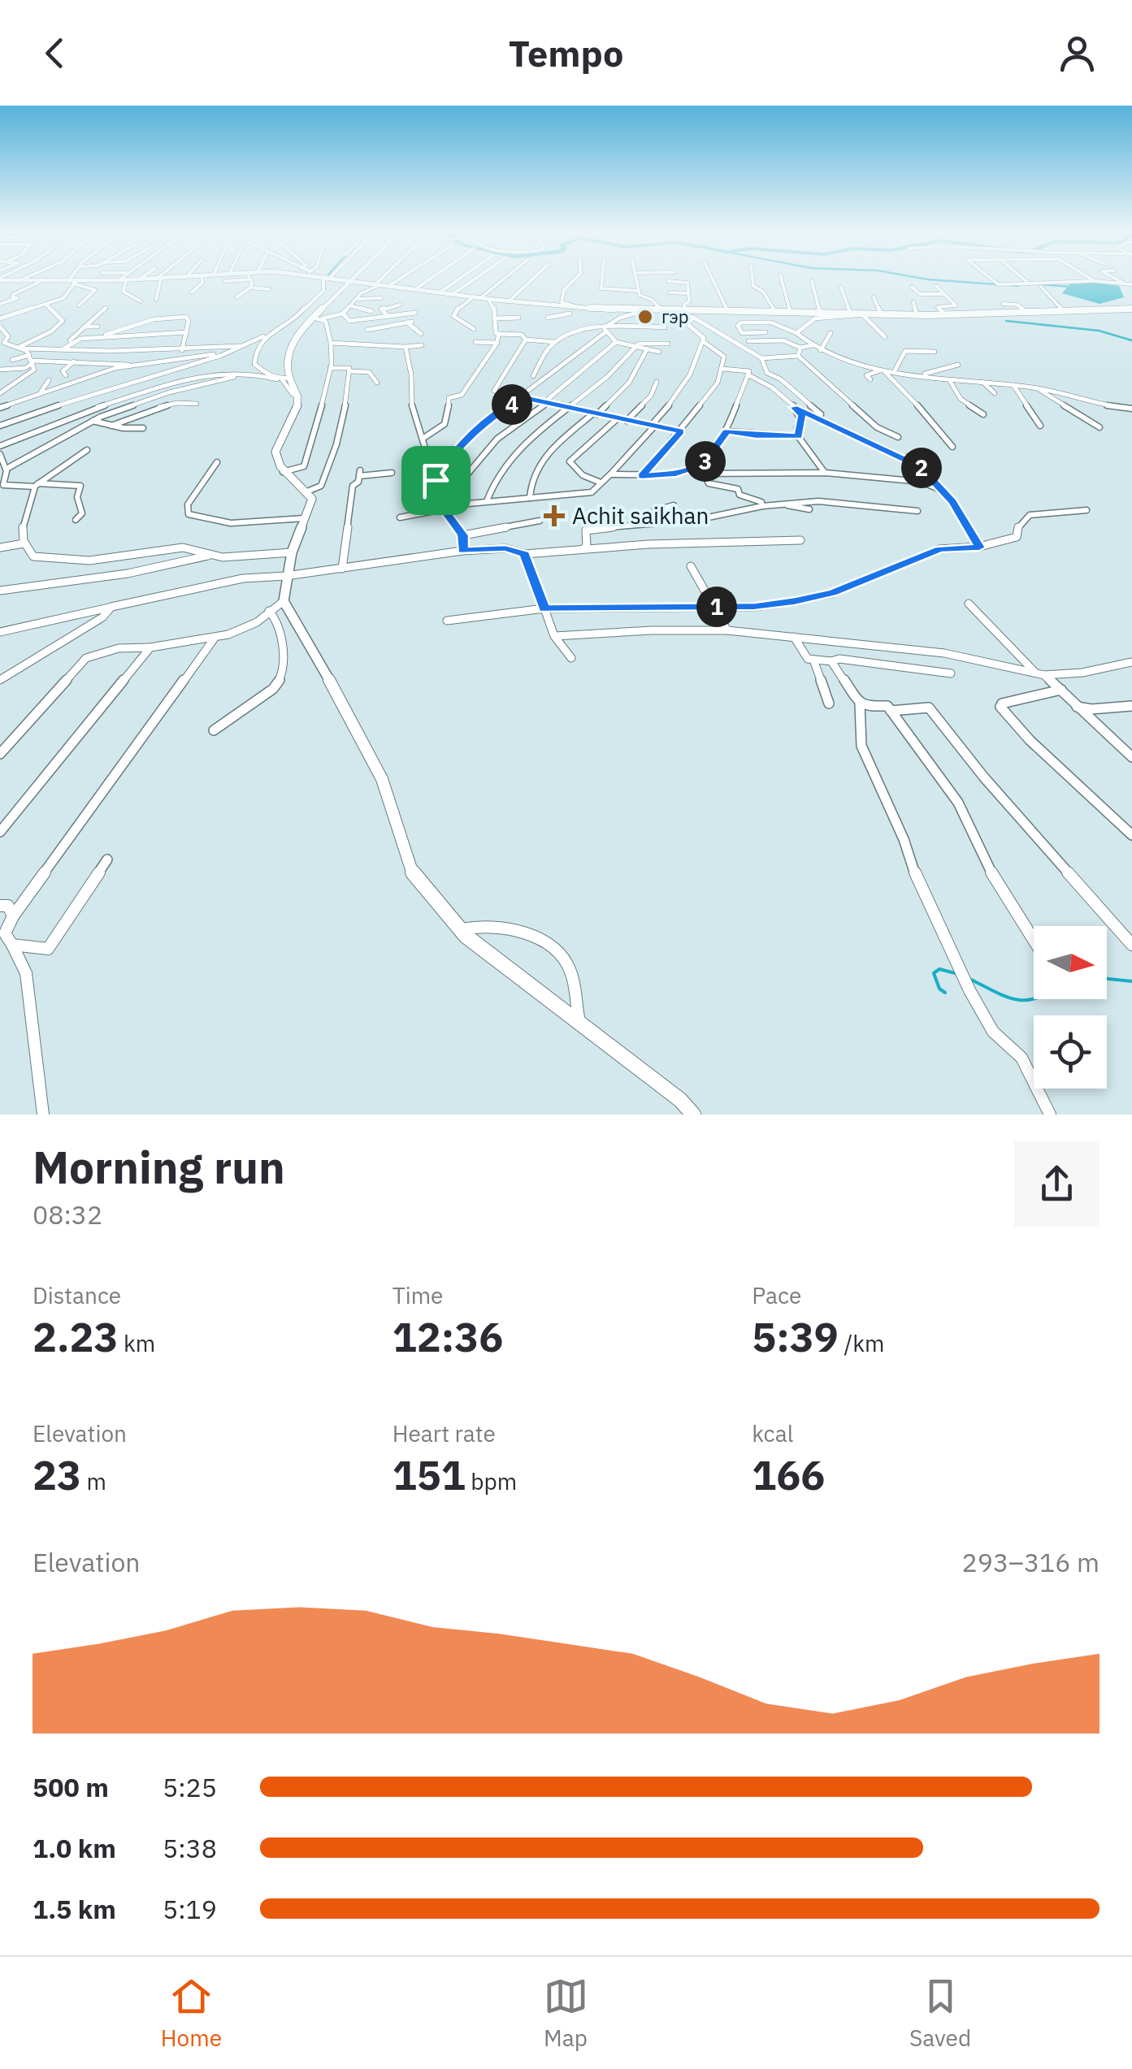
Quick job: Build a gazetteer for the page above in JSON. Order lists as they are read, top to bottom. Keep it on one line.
{"places":{"other":["гэр"],"health":["Achit saikhan"]},"north":"right","page":{"header":"Tempo","pins":["4","3","2","1"],"heading":["Morning run","08:32"],"stats":[["Distance","2.23 km"],["Time","12:36"],["Pace","5:39 /km"],["Elevation","23 m"],["Heart rate","151 bpm"],["kcal","166"]],"chart":["Elevation","293–316 m"],"list":[{"name":"500 m","note":"5:25"},{"name":"1.0 km","note":"5:38"},{"name":"1.5 km","note":"5:19"}],"tabs":["Home","Map","Saved"]}}
